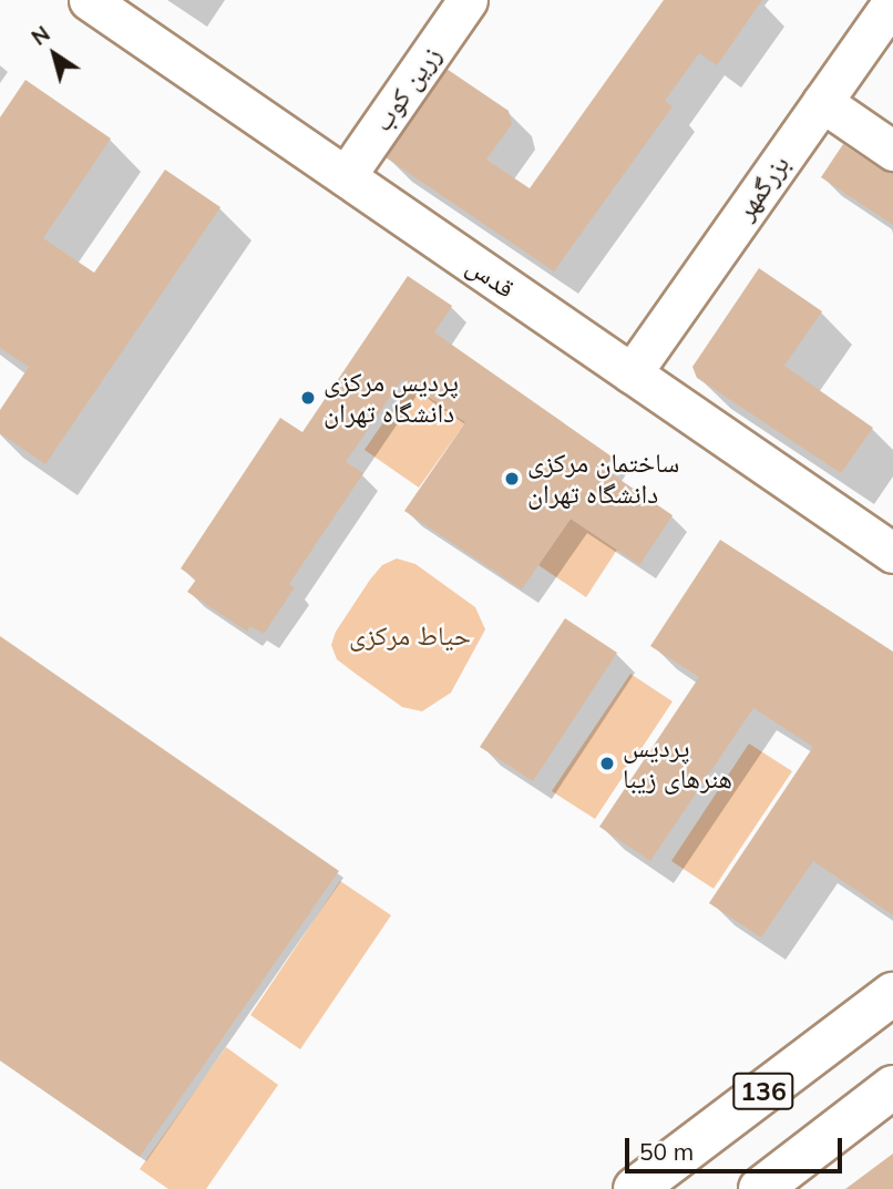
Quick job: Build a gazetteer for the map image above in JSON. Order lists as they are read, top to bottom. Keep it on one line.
{"streets":{"main road":["136"],"street":["زرین کوب","بزرگمهر","قدس"]},"crossings":[["زرین کوب","قدس"],["بزرگمهر","قدس"]],"parks":["حیاط مرکزی"],"places":["پردیس مرکزی دانشگاه‌ تهران","ساختمان مرکزی دانشگاه تهران","پردیس هنرهای زیبا"],"scale_bar":"50 m","north":"top left"}
